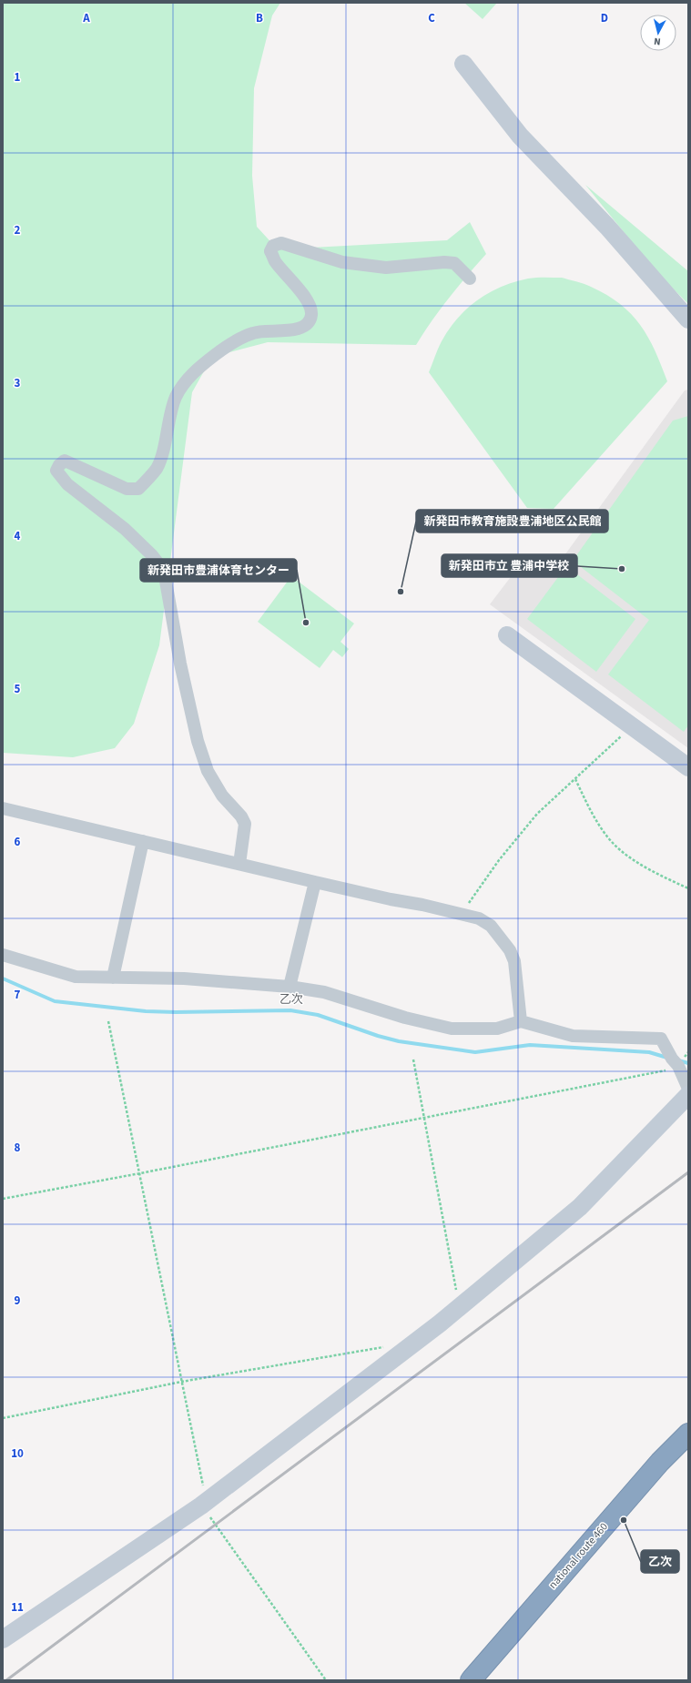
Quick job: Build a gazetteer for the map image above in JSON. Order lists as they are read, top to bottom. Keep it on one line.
{"streets":{"highway":["national route 460"]},"districts":["乙次"],"places":["新発田市立 豊浦中学校","新発田市教育施設豊浦地区公民館","新発田市豊浦体育センター","乙次"],"north":"bottom","grid":{"columns":["A","B","C","D"],"rows":["1","2","3","4","5","6","7","8","9","10","11"]}}
